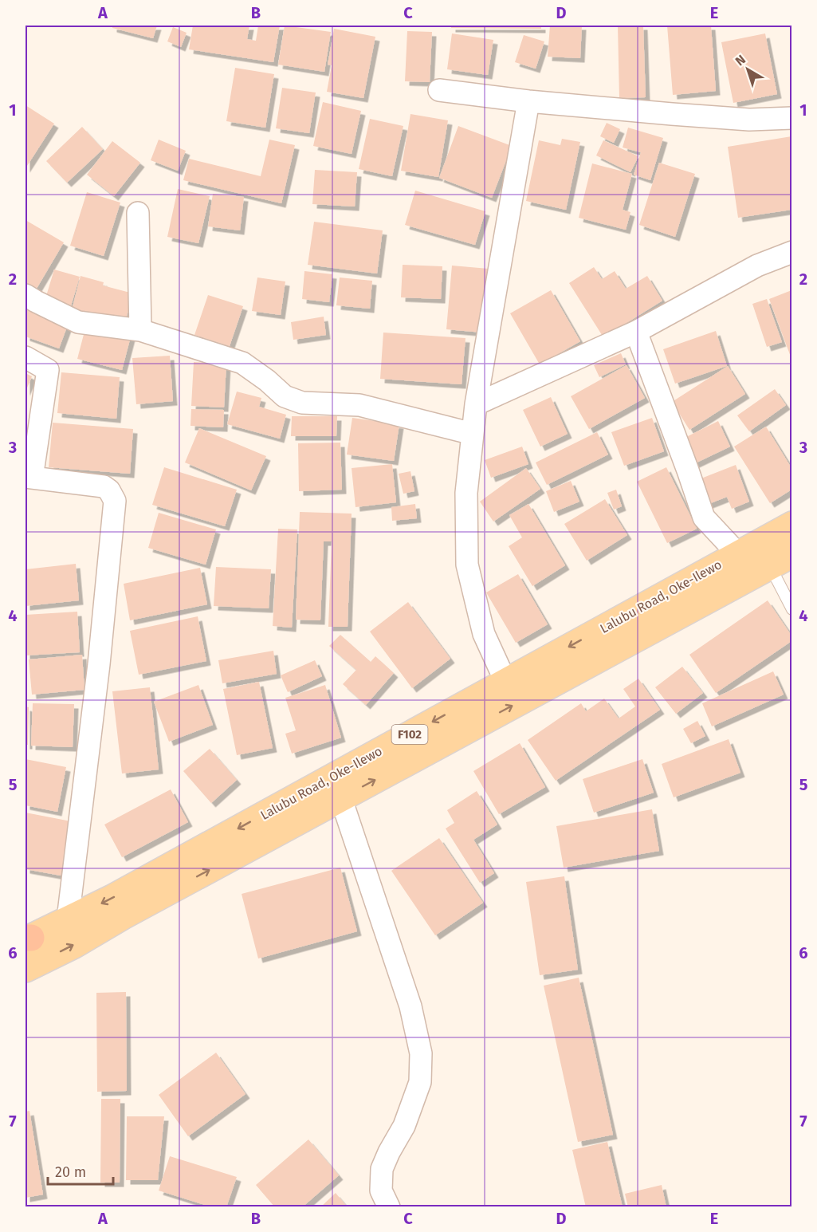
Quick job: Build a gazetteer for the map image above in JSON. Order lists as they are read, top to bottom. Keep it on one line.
{"streets":{"main road":["Lalubu Road, Oke-Ilewo","F102"]},"scale_bar":"20 m","north":"top left","grid":{"columns":["A","B","C","D","E"],"rows":["1","2","3","4","5","6","7"]}}
